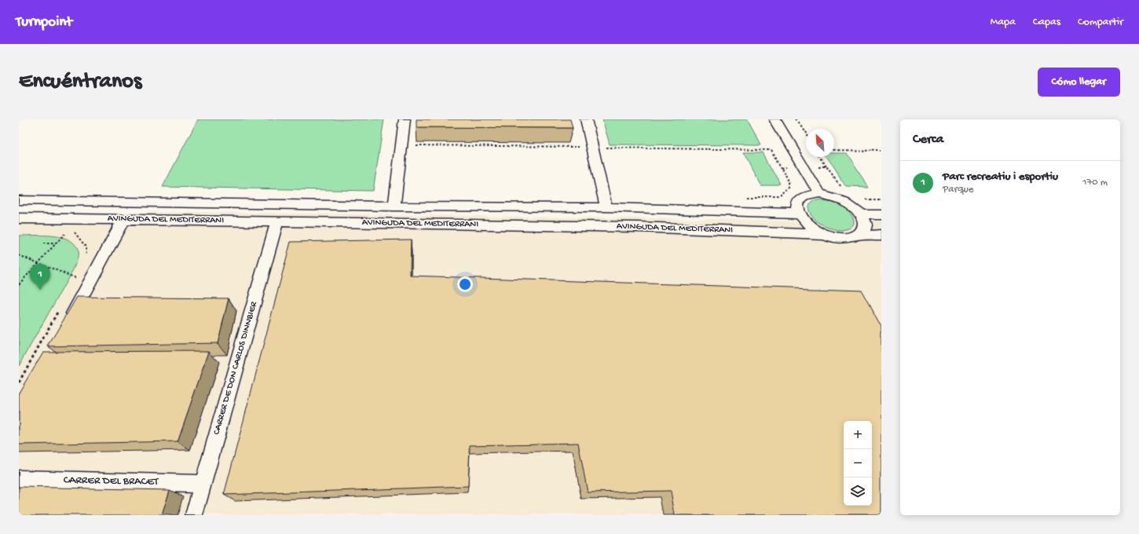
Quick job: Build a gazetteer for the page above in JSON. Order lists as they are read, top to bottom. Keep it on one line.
{"streets":{"street":["AVINGUDA DEL MEDITERRANI","CARRER DE DON CARLOS DINNBIER","CARRER DEL BRACET"]},"crossings":[["AVINGUDA DEL MEDITERRANI","CARRER DE DON CARLOS DINNBIER"],["CARRER DE DON CARLOS DINNBIER","CARRER DEL BRACET"]],"north":"top left","page":{"header":"Turnpoint","nav":["Mapa","Capas","Compartir"],"buttons":"Cómo llegar","title":"Encuéntranos","heading":"Cerca","list":[{"mark":"1","name":"Parc recreatiu i esportiu","note":"Parque","value":"170 m"}],"pins":"1","map_buttons":["+","−"]}}
